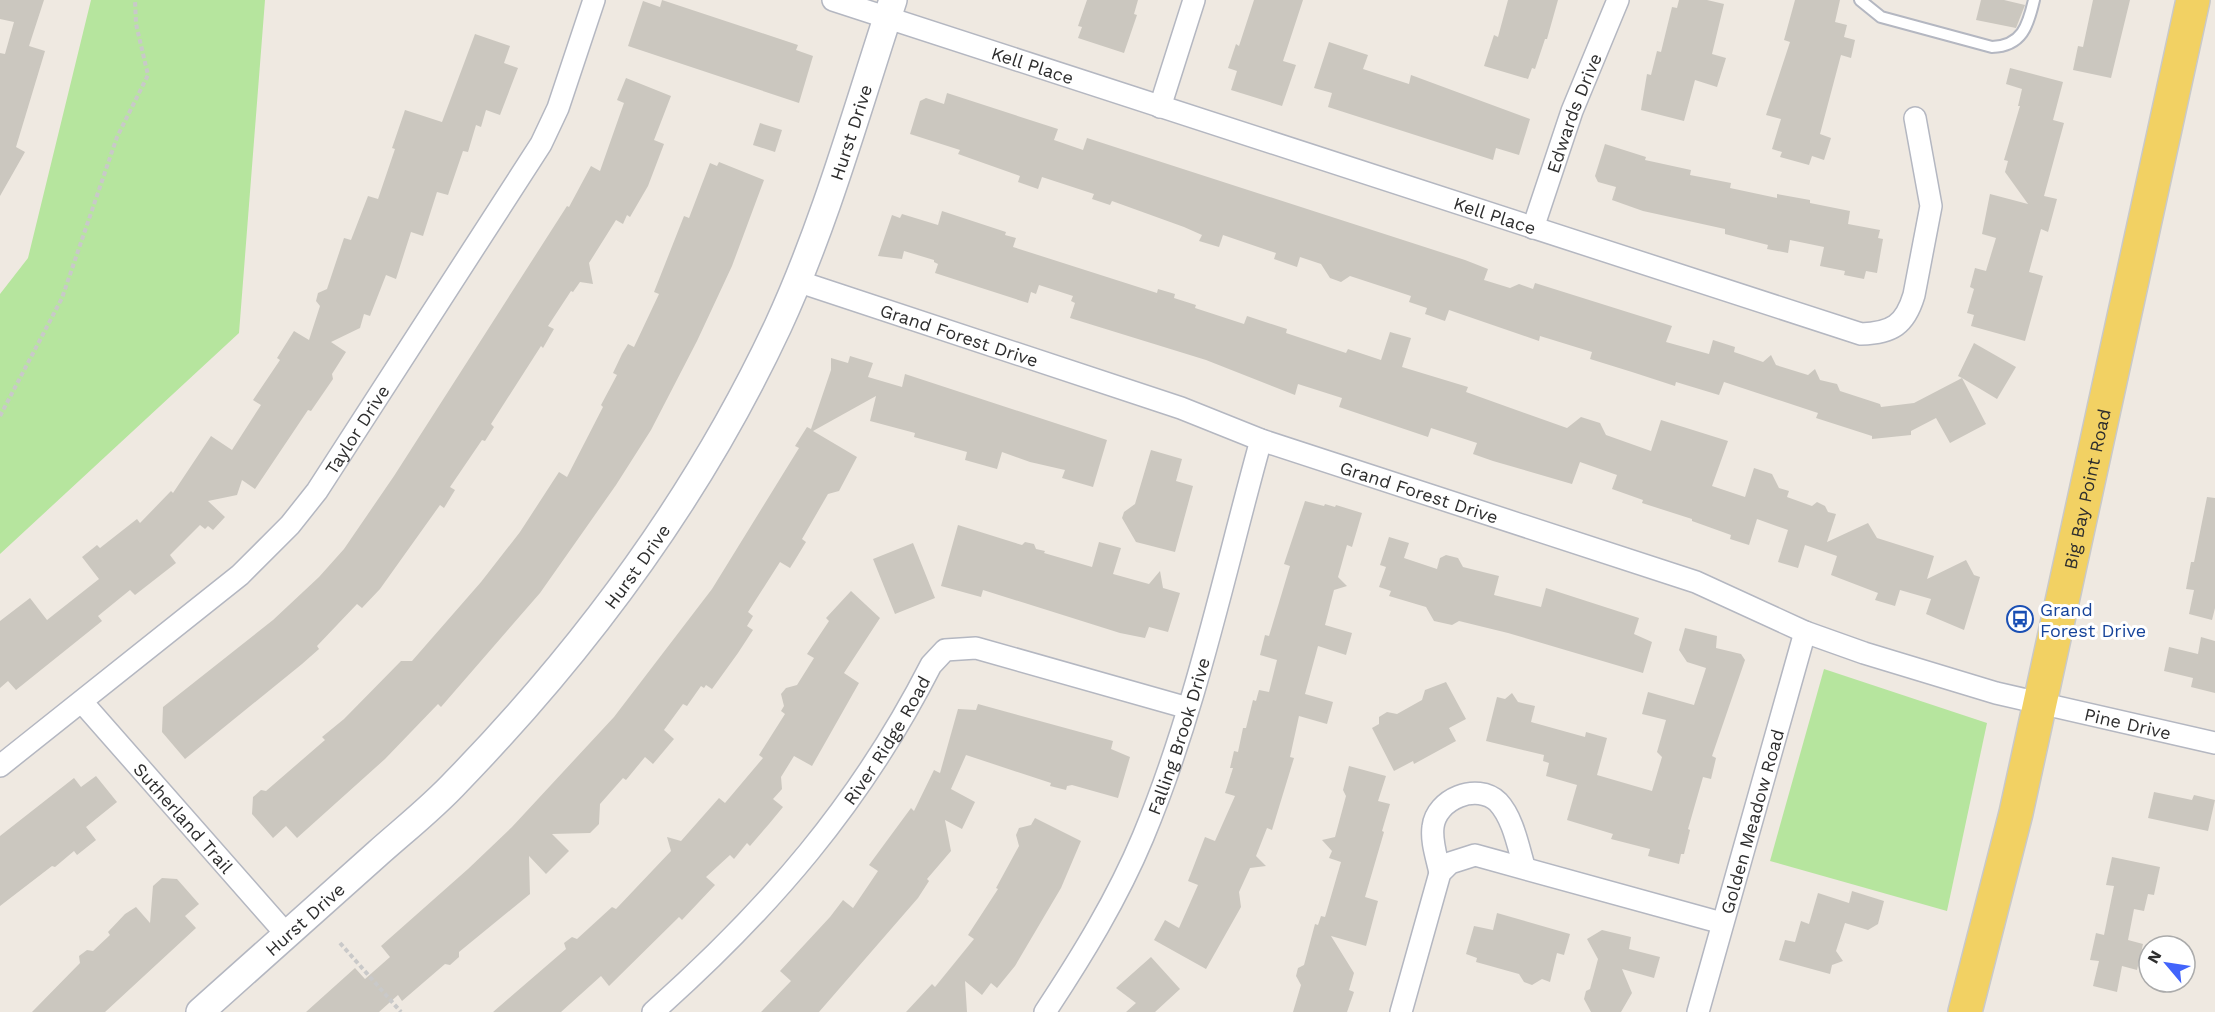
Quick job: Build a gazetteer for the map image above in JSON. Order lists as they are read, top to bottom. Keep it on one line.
{"streets":{"main road":["Big Bay Point Road"],"street":["Kell Place","Edwards Drive","Hurst Drive","Grand Forest Drive","Taylor Drive","Pine Drive","Falling Brook Drive","River Ridge Road","Sutherland Trail","Golden Meadow Road"]},"crossings":[["Kell Place","Edwards Drive"],["Kell Place","Hurst Drive"],["Hurst Drive","Grand Forest Drive"],["Hurst Drive","Sutherland Trail"],["Grand Forest Drive","Big Bay Point Road"],["Grand Forest Drive","Pine Drive"],["Grand Forest Drive","Falling Brook Drive"],["Grand Forest Drive","Golden Meadow Road"],["Taylor Drive","Sutherland Trail"],["Big Bay Point Road","Pine Drive"],["Falling Brook Drive","River Ridge Road"]],"places":{"bus stop":["Grand Forest Drive"]},"north":"top left"}
